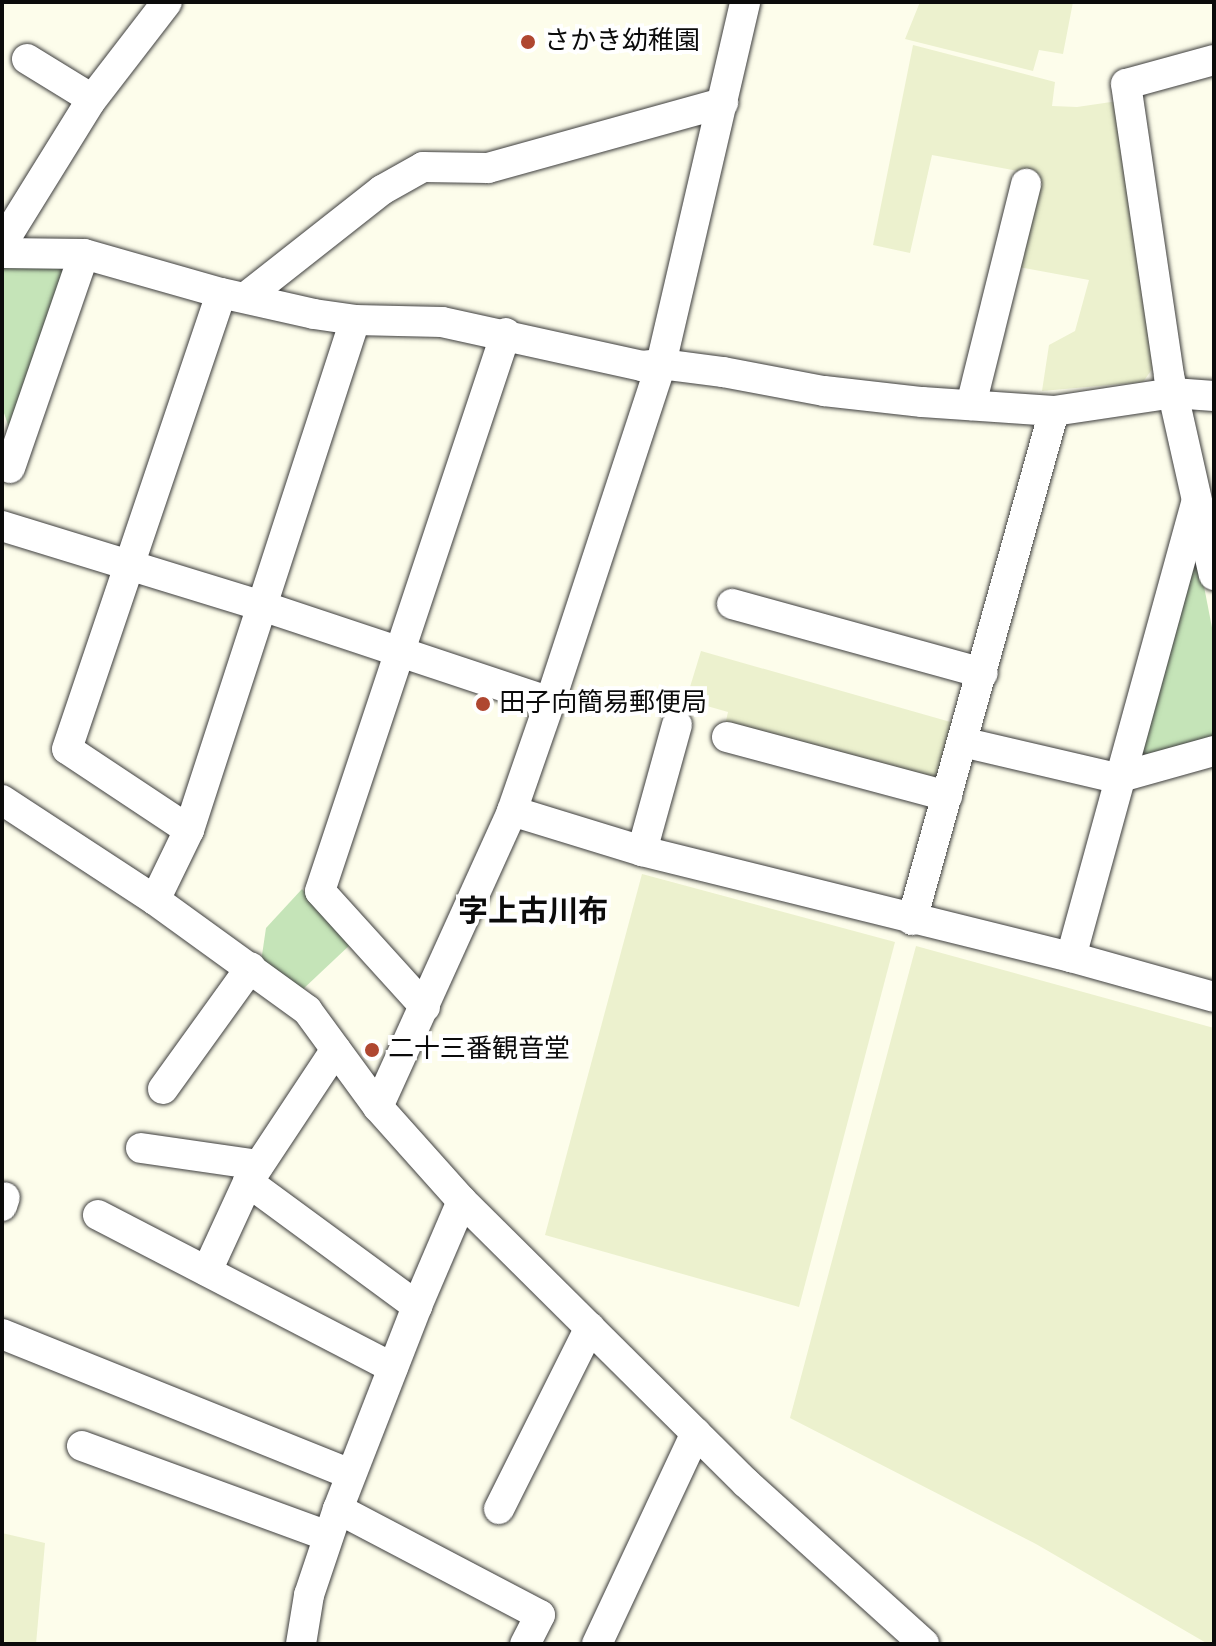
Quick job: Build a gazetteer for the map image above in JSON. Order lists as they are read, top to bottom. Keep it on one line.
{"districts":["字上古川布"],"places":["さかき幼稚園","田子向簡易郵便局","二十三番観音堂"]}
